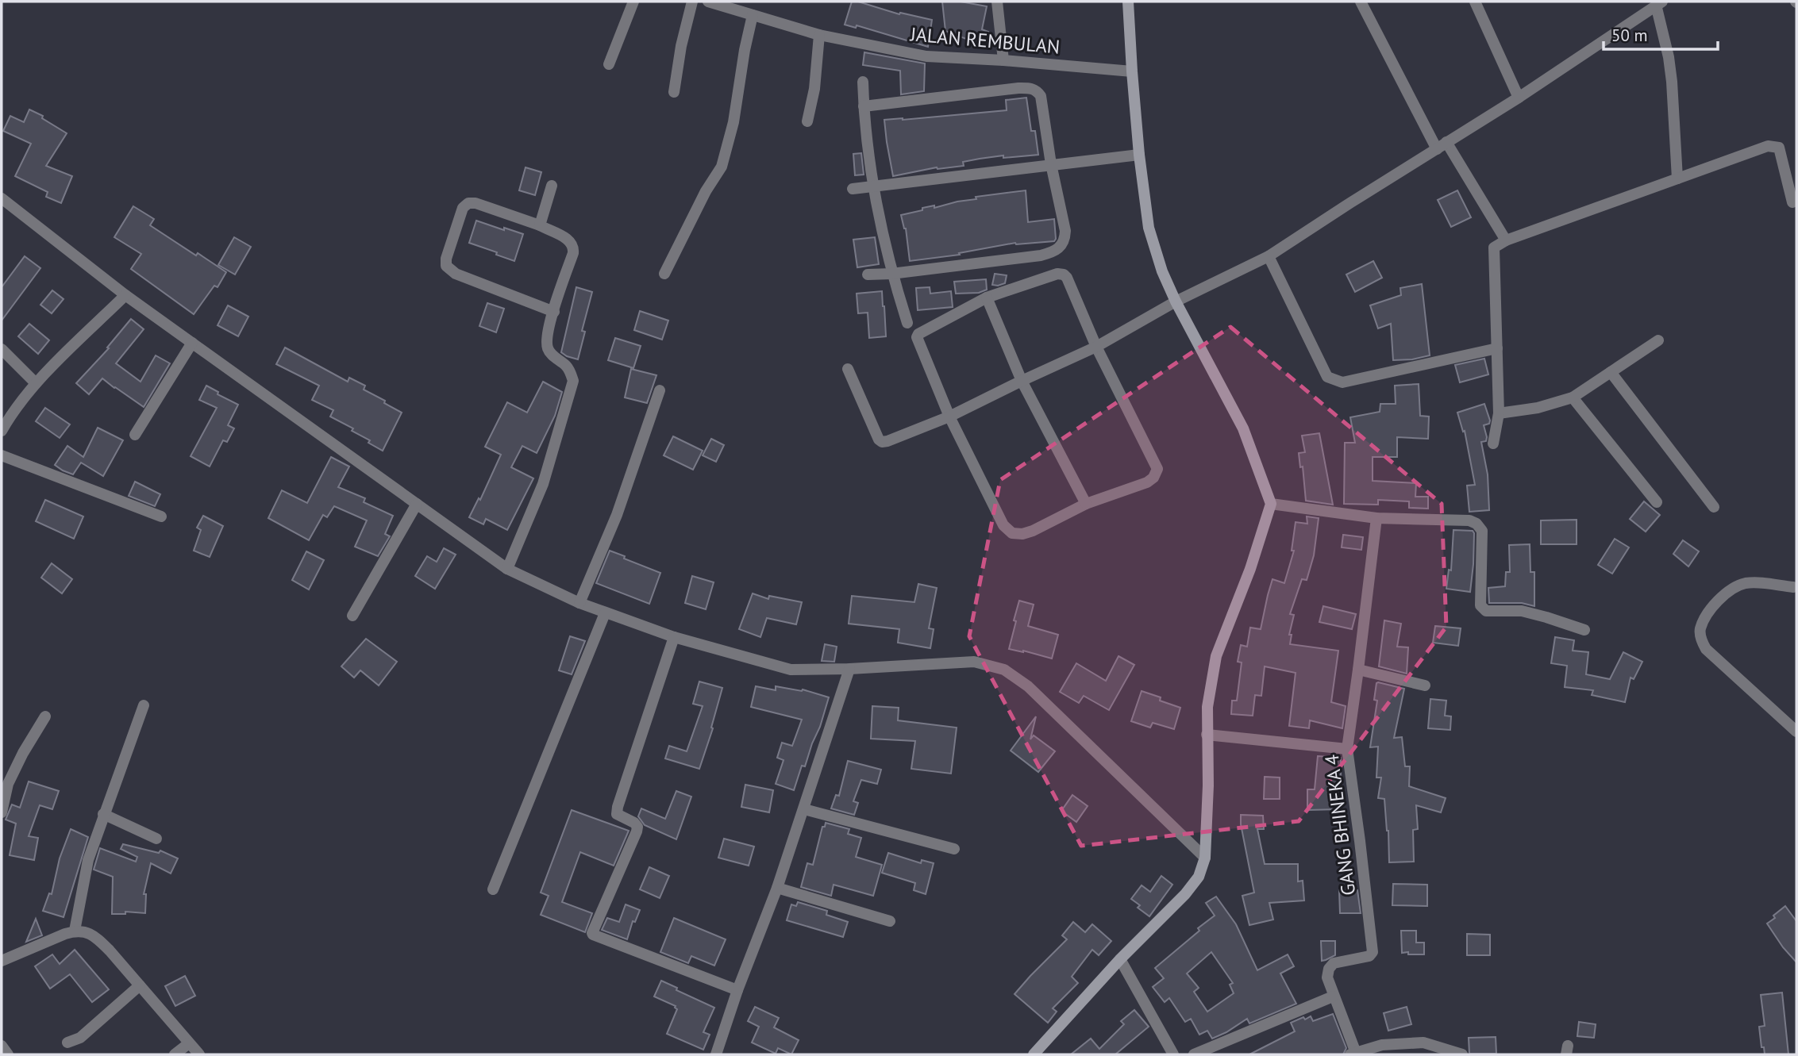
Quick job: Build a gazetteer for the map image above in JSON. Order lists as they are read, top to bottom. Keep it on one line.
{"streets":{"street":["JALAN REMBULAN","GANG BHINEKA 4"]},"scale_bar":"50 m"}
